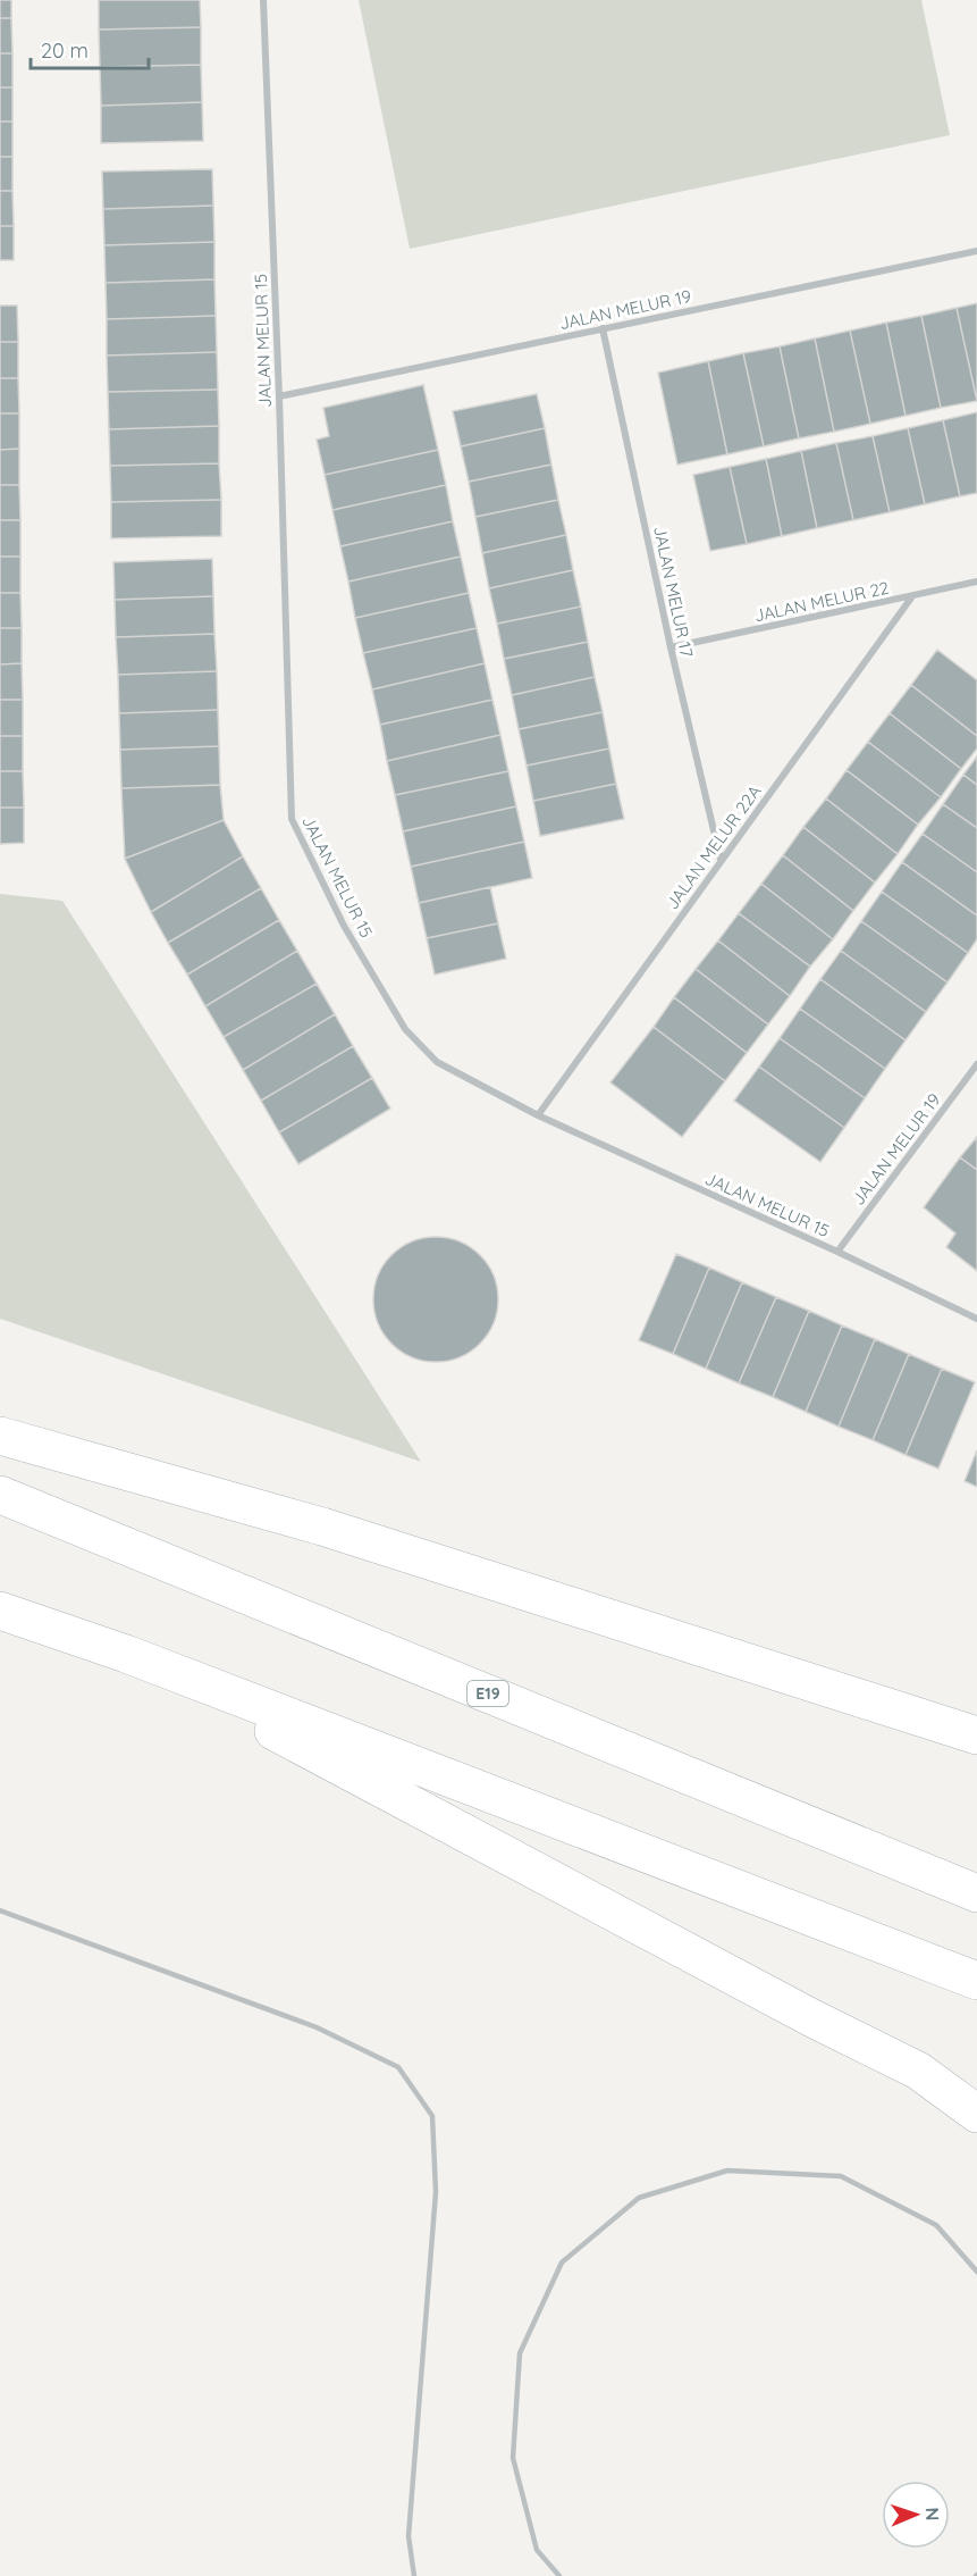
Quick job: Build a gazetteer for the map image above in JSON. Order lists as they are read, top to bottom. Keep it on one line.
{"streets":{"highway":["E19"],"street":["JALAN MELUR 19","JALAN MELUR 15","JALAN MELUR 17","JALAN MELUR 22","JALAN MELUR 22A"]},"crossings":[["JALAN MELUR 19","JALAN MELUR 15"],["JALAN MELUR 19","JALAN MELUR 17"],["JALAN MELUR 15","JALAN MELUR 22A"],["JALAN MELUR 17","JALAN MELUR 22"],["JALAN MELUR 17","JALAN MELUR 22A"],["JALAN MELUR 22","JALAN MELUR 22A"]],"scale_bar":"20 m","north":"right"}
